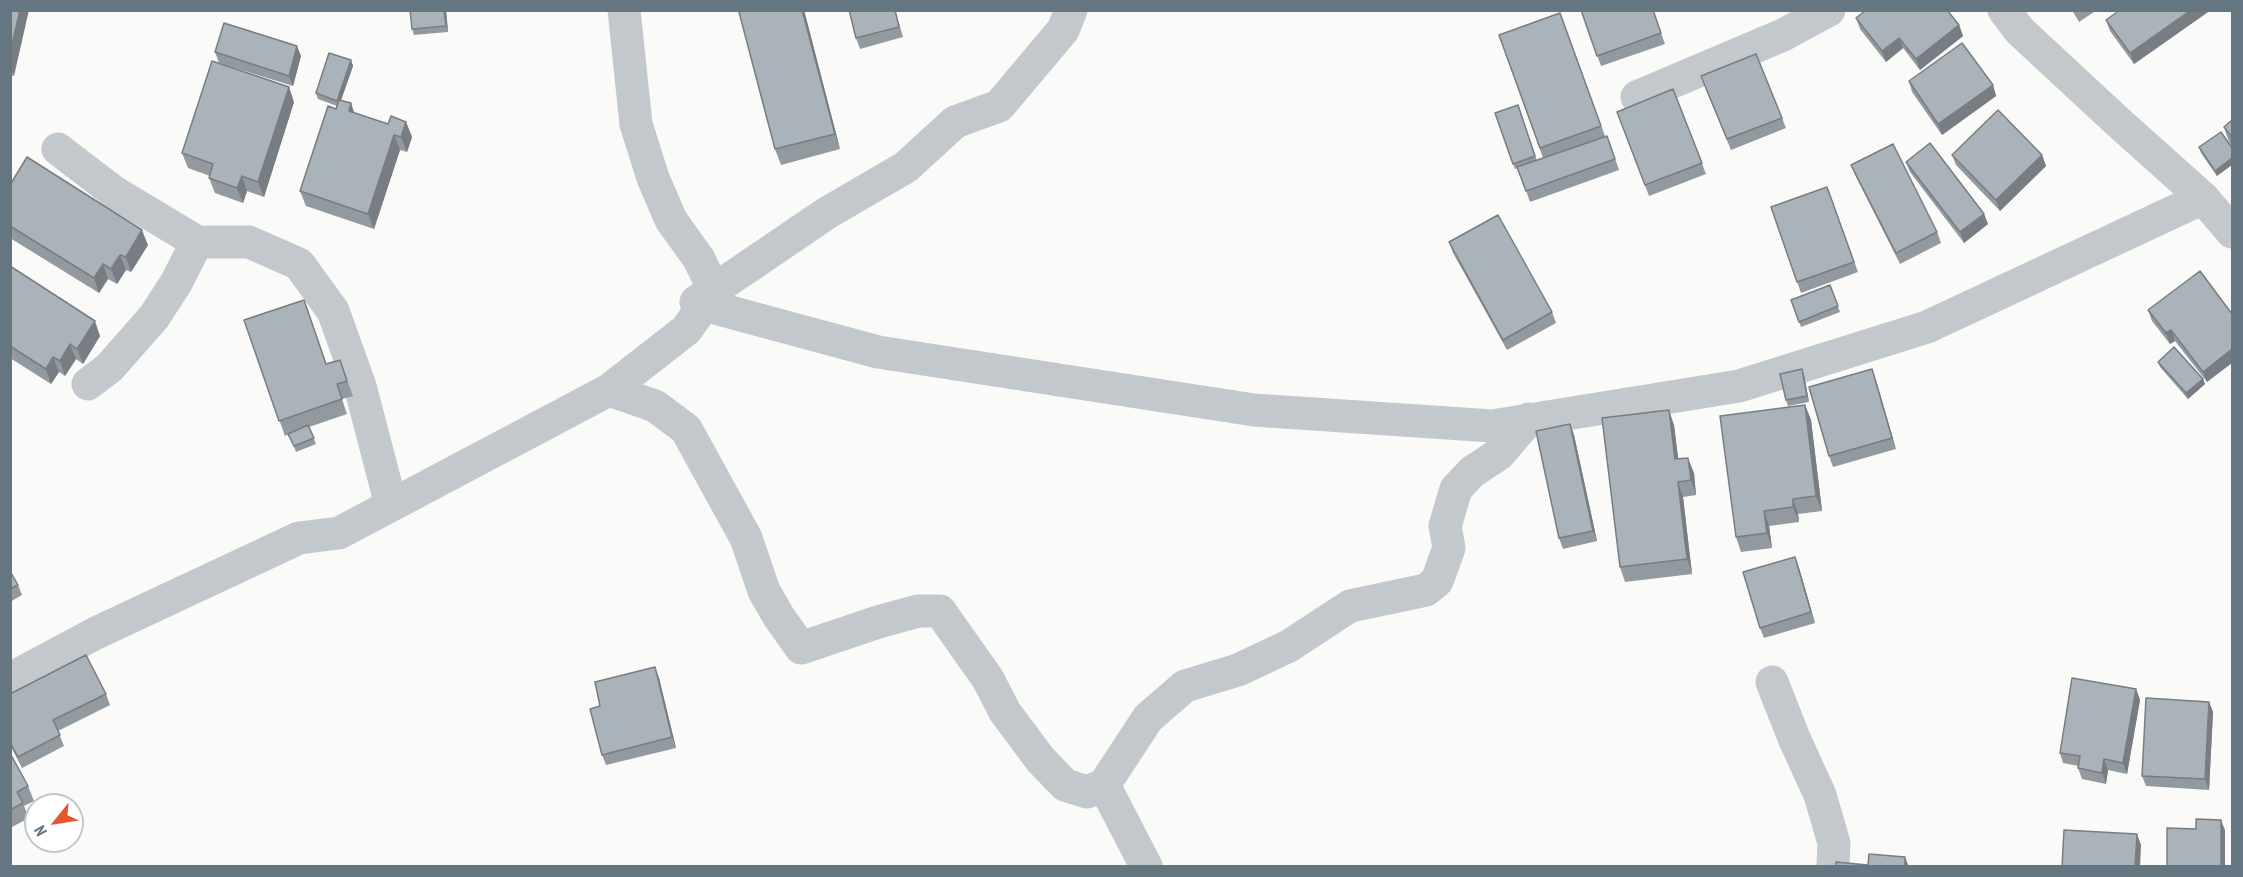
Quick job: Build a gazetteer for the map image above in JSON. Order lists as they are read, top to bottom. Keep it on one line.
{"north":"bottom left"}
